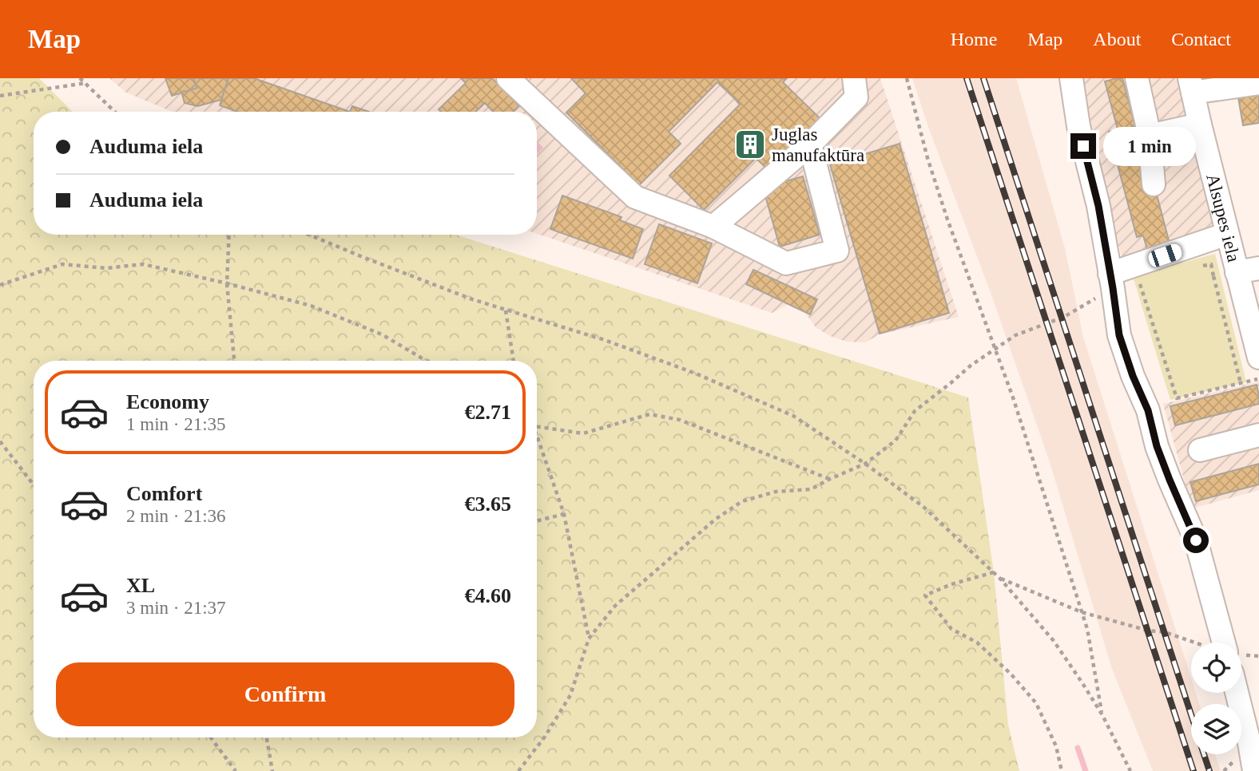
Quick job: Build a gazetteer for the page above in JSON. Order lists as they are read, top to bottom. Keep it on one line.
{"streets":{"street":["Alsupes iela"]},"places":{"building":["Juglas manufaktūra"]},"page":{"header":"Map","nav":["Home","Map","About","Contact"],"banner":["Auduma iela","Auduma iela"],"bubble":"1 min","list":[{"name":"Economy","note":"1 min · 21:35","value":"€2.71"},{"name":"Comfort","note":"2 min · 21:36","value":"€3.65"},{"name":"XL","note":"3 min · 21:37","value":"€4.60"}],"buttons":"Confirm"}}
